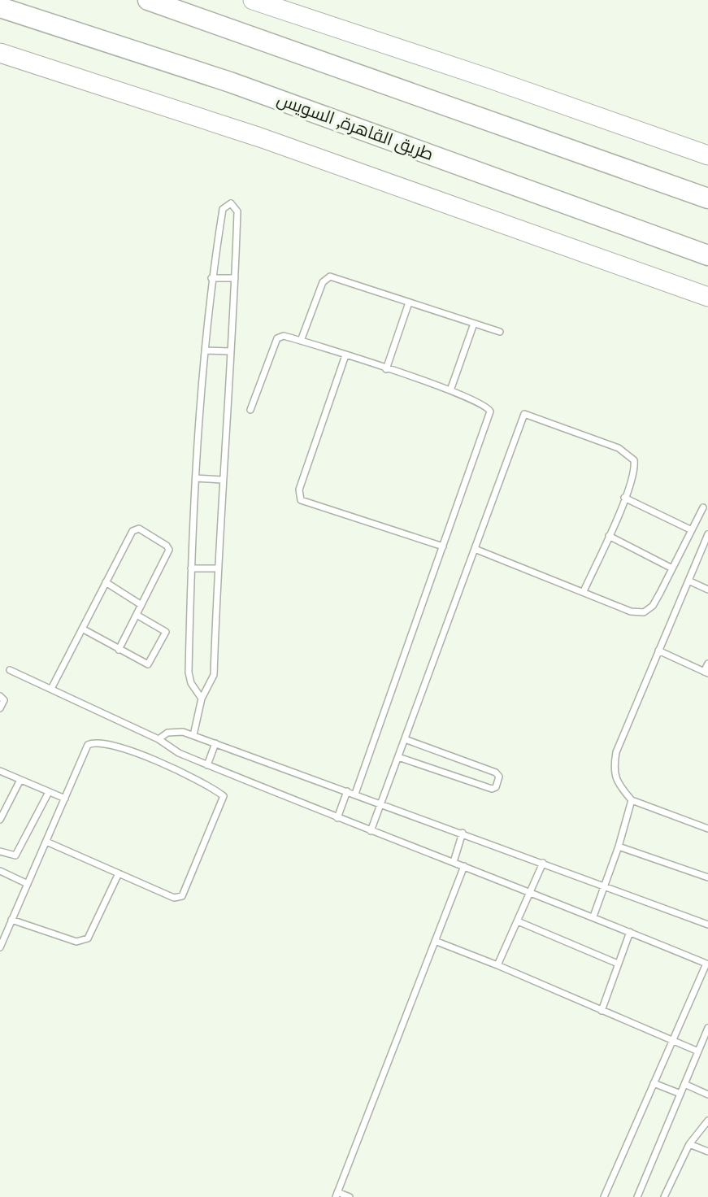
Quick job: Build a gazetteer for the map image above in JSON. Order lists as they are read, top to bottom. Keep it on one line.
{"streets":{"highway":["طريق القاهرة, السويس"]}}
